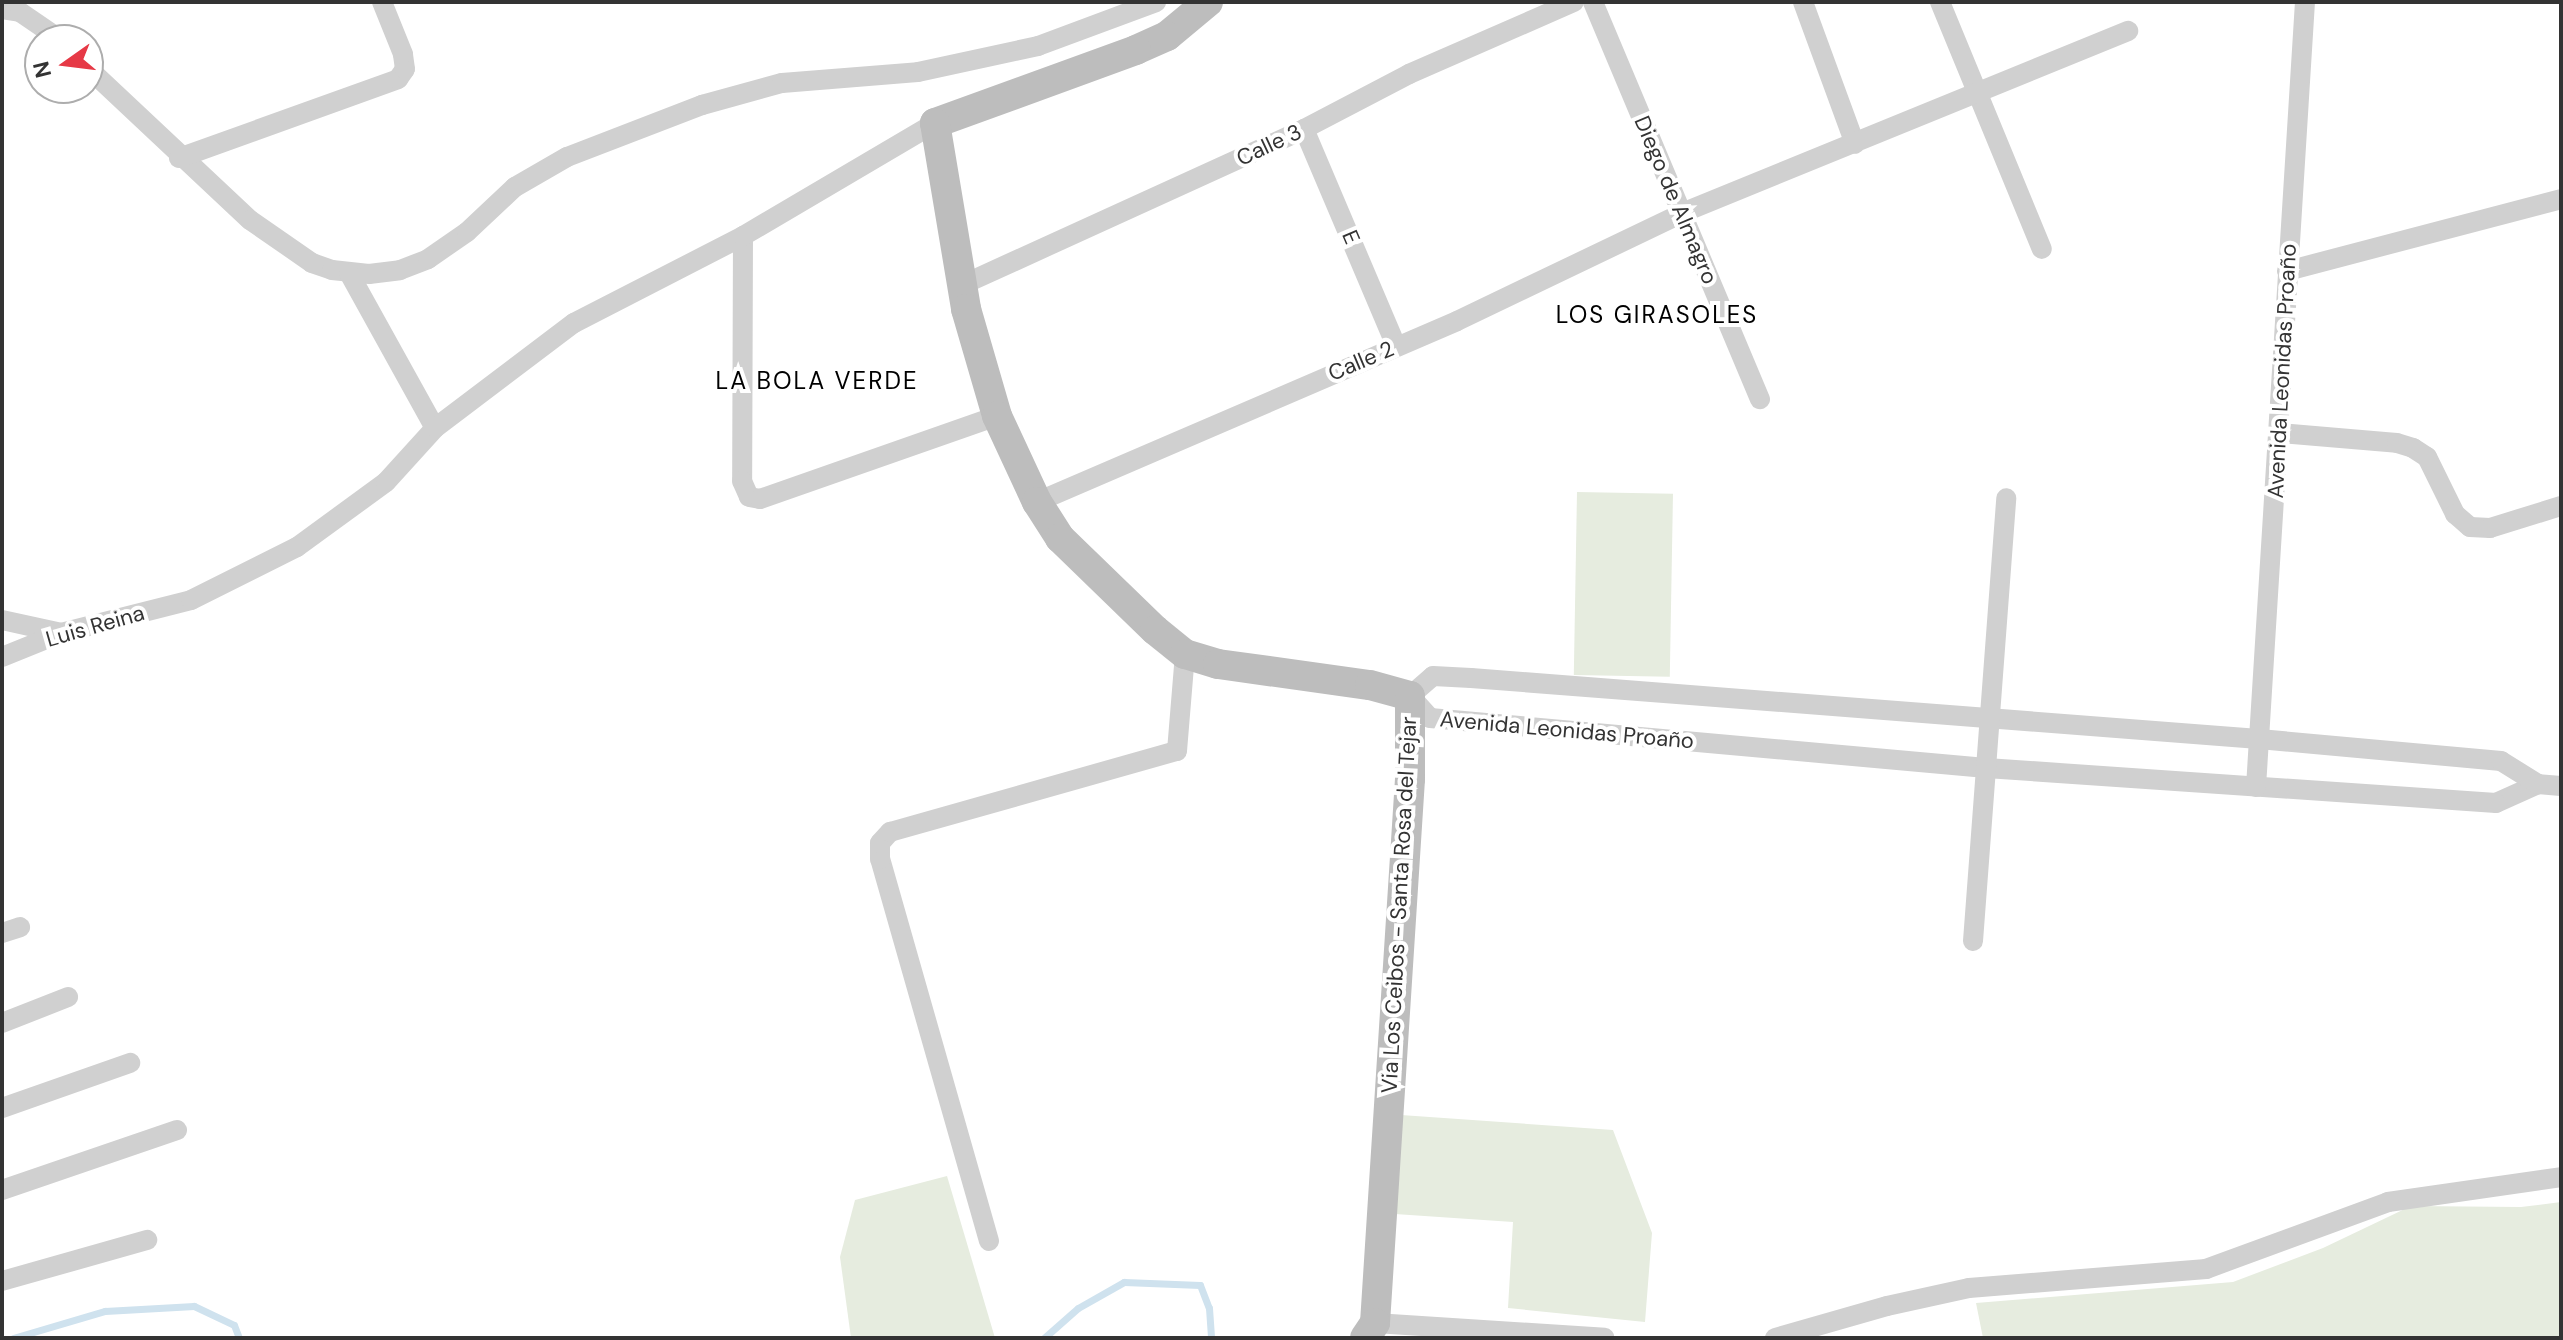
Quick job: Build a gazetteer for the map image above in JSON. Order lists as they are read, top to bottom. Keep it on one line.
{"streets":{"main road":["Via Los Ceibos - Santa Rosa del Tejar"],"street":["Calle 3","Diego de Almagro","E","Calle 2","Avenida Leonidas Proaño","Luis Reina"]},"crossings":[["Calle 3","E"],["Calle 3","Via Los Ceibos - Santa Rosa del Tejar"],["Diego de Almagro","Calle 2"],["E","Calle 2"],["Calle 2","Via Los Ceibos - Santa Rosa del Tejar"],["Avenida Leonidas Proaño","Via Los Ceibos - Santa Rosa del Tejar"],["Luis Reina","Via Los Ceibos - Santa Rosa del Tejar"]],"districts":["LOS GIRASOLES","LA BOLA VERDE"],"north":"left"}
